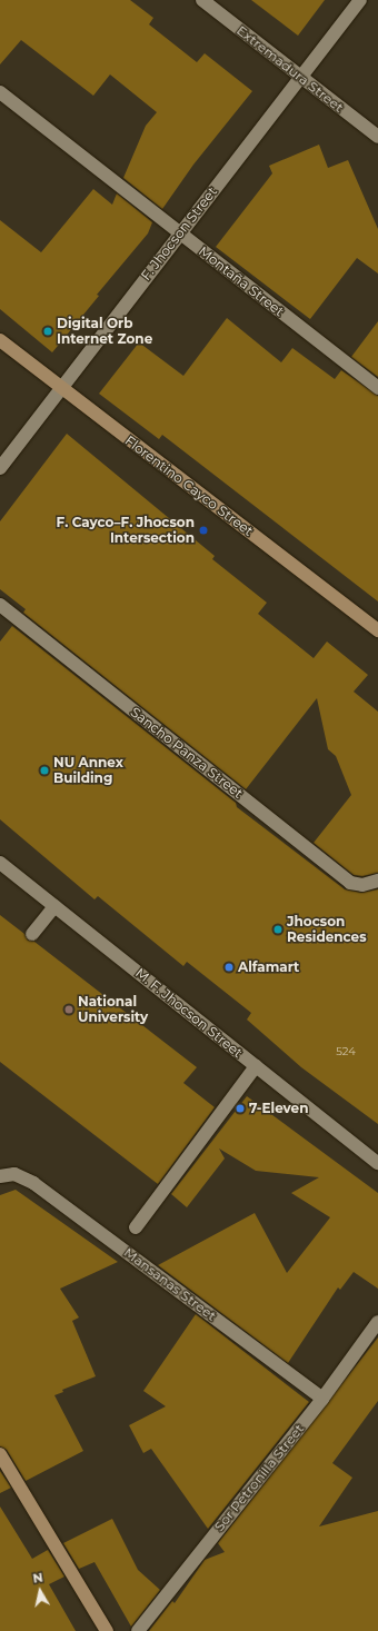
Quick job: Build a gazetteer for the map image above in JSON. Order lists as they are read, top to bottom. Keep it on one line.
{"streets":{"street":["Extremadura Street","F. Jhocson Street","Montaña Street","Florentino Cayco Street","Sancho Panza Street","M. F. Jhocson Street","Mansanas Street","Sor Petronilla Street"]},"crossings":[["Extremadura Street","F. Jhocson Street"],["F. Jhocson Street","Montaña Street"],["F. Jhocson Street","Florentino Cayco Street"],["Mansanas Street","Sor Petronilla Street"]],"places":["Digital Orb Internet Zone","F. Cayco–F. Jhocson Intersection","NU Annex Building","Jhocson Residences","Alfamart","National University","7-Eleven"],"house_numbers":["524"],"north":"top"}
